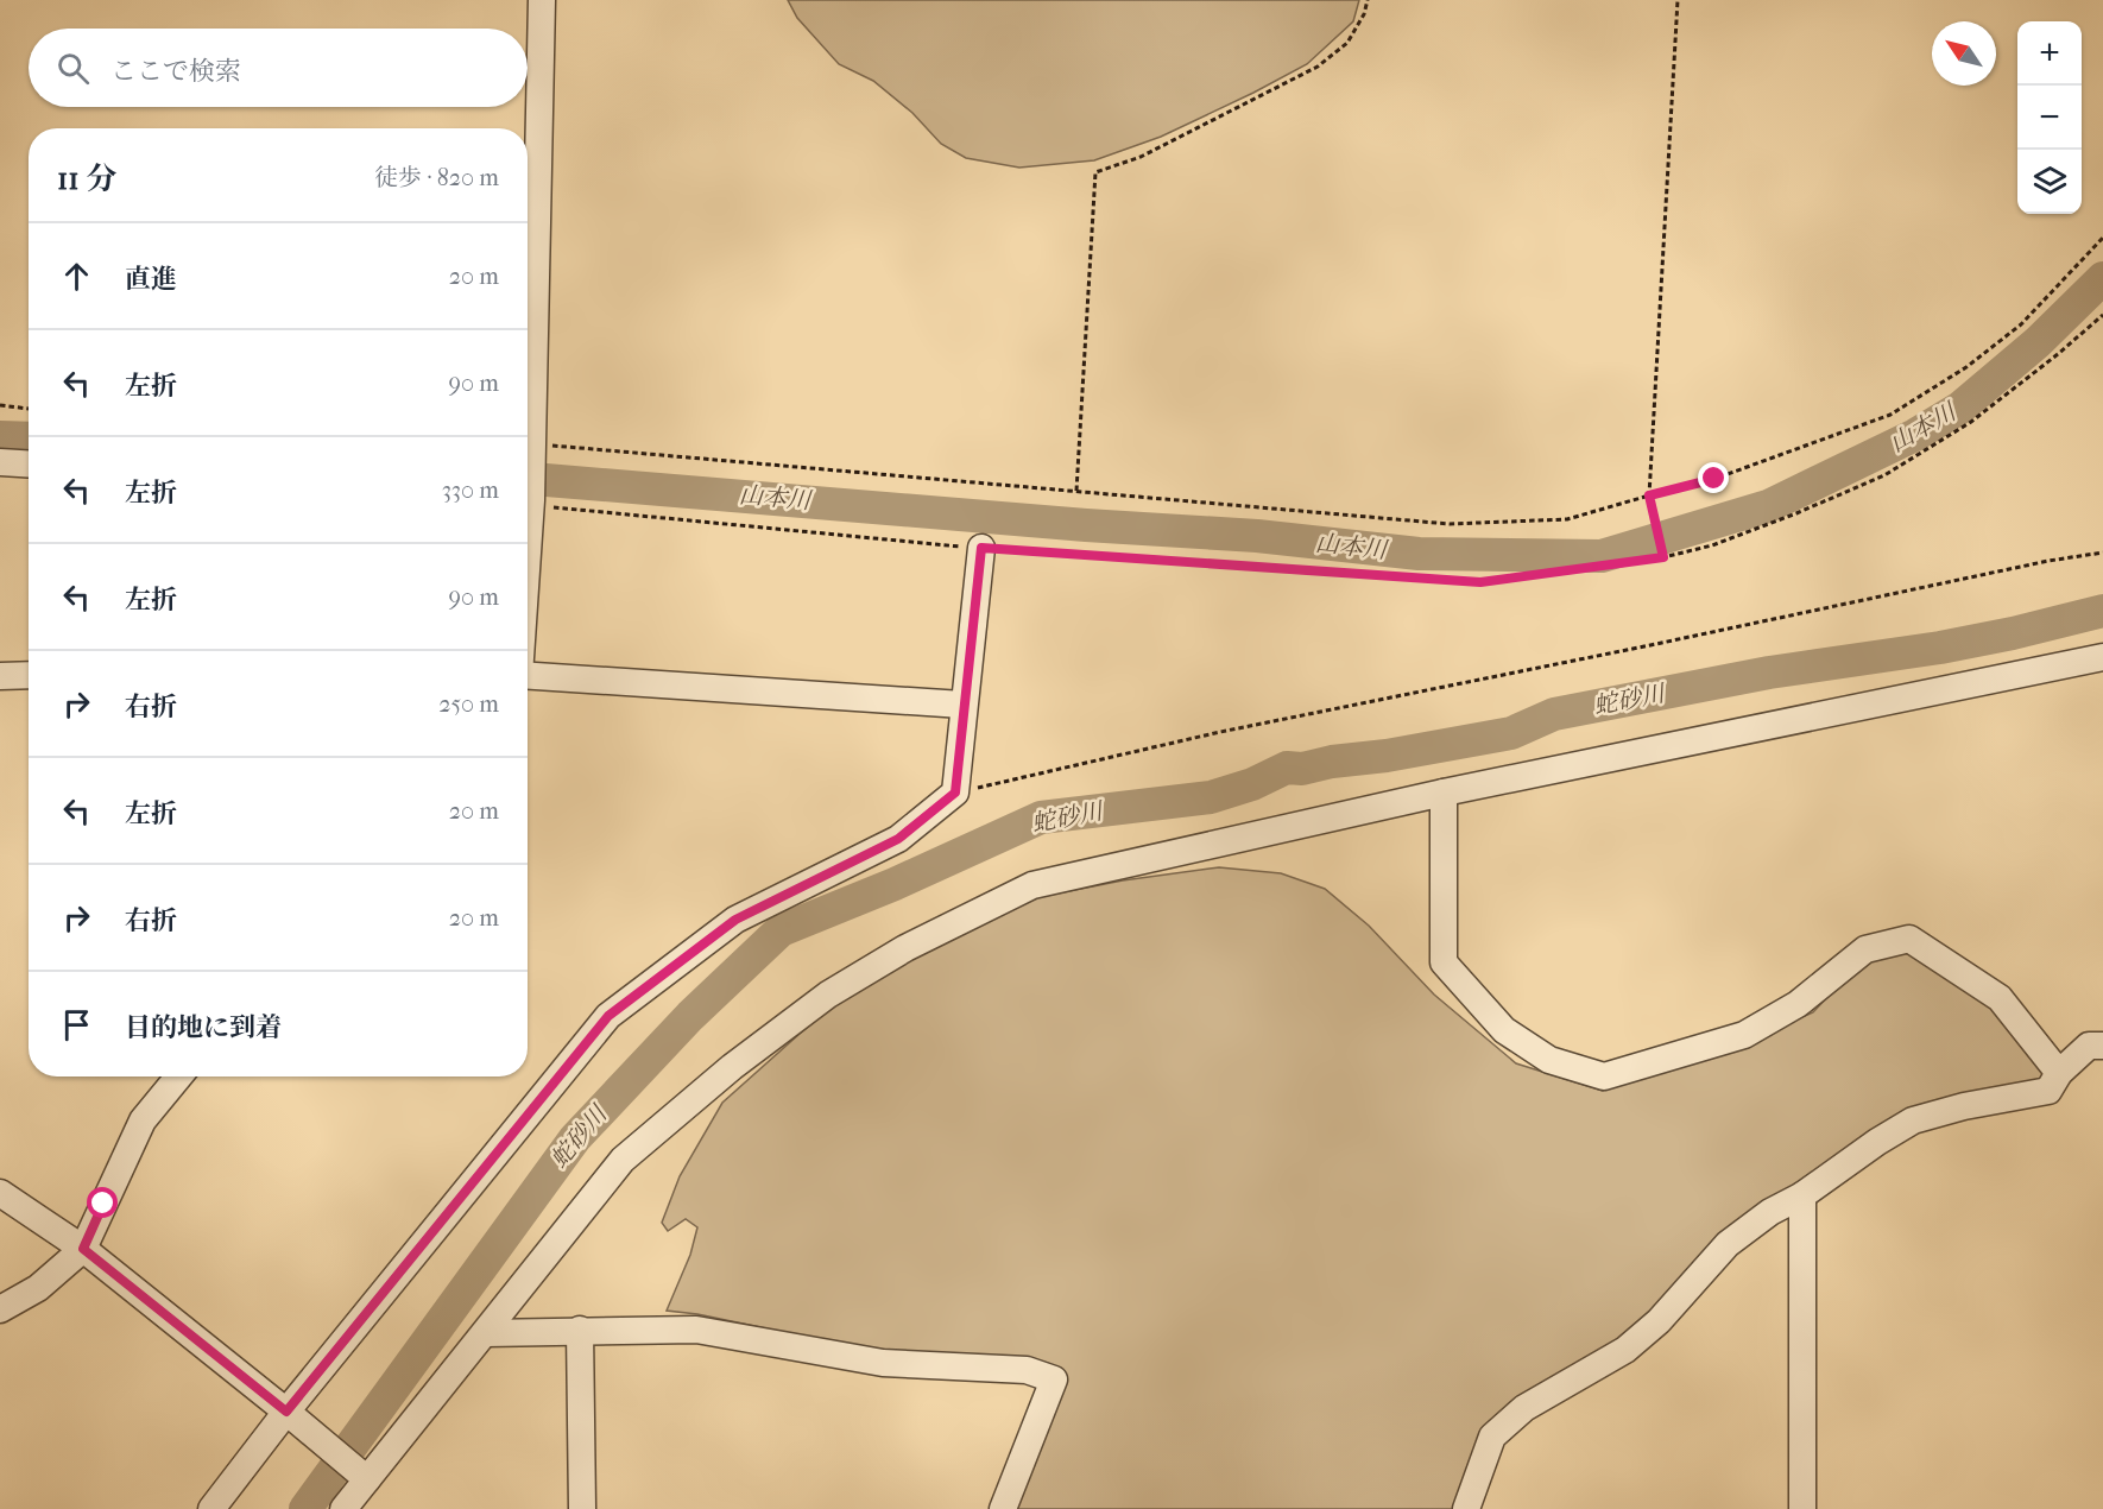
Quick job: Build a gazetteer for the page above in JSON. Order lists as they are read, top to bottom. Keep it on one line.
{"water":["山本川","蛇砂川"],"north":"top left","page":{"map_buttons":["+","−"],"search":"ここで検索","heading":["11 分","徒歩 · 820 m"],"list":[["直進","20 m"],["左折","90 m"],["左折","330 m"],["左折","90 m"],["右折","250 m"],["左折","20 m"],["右折","20 m"],"目的地に到着"]}}
